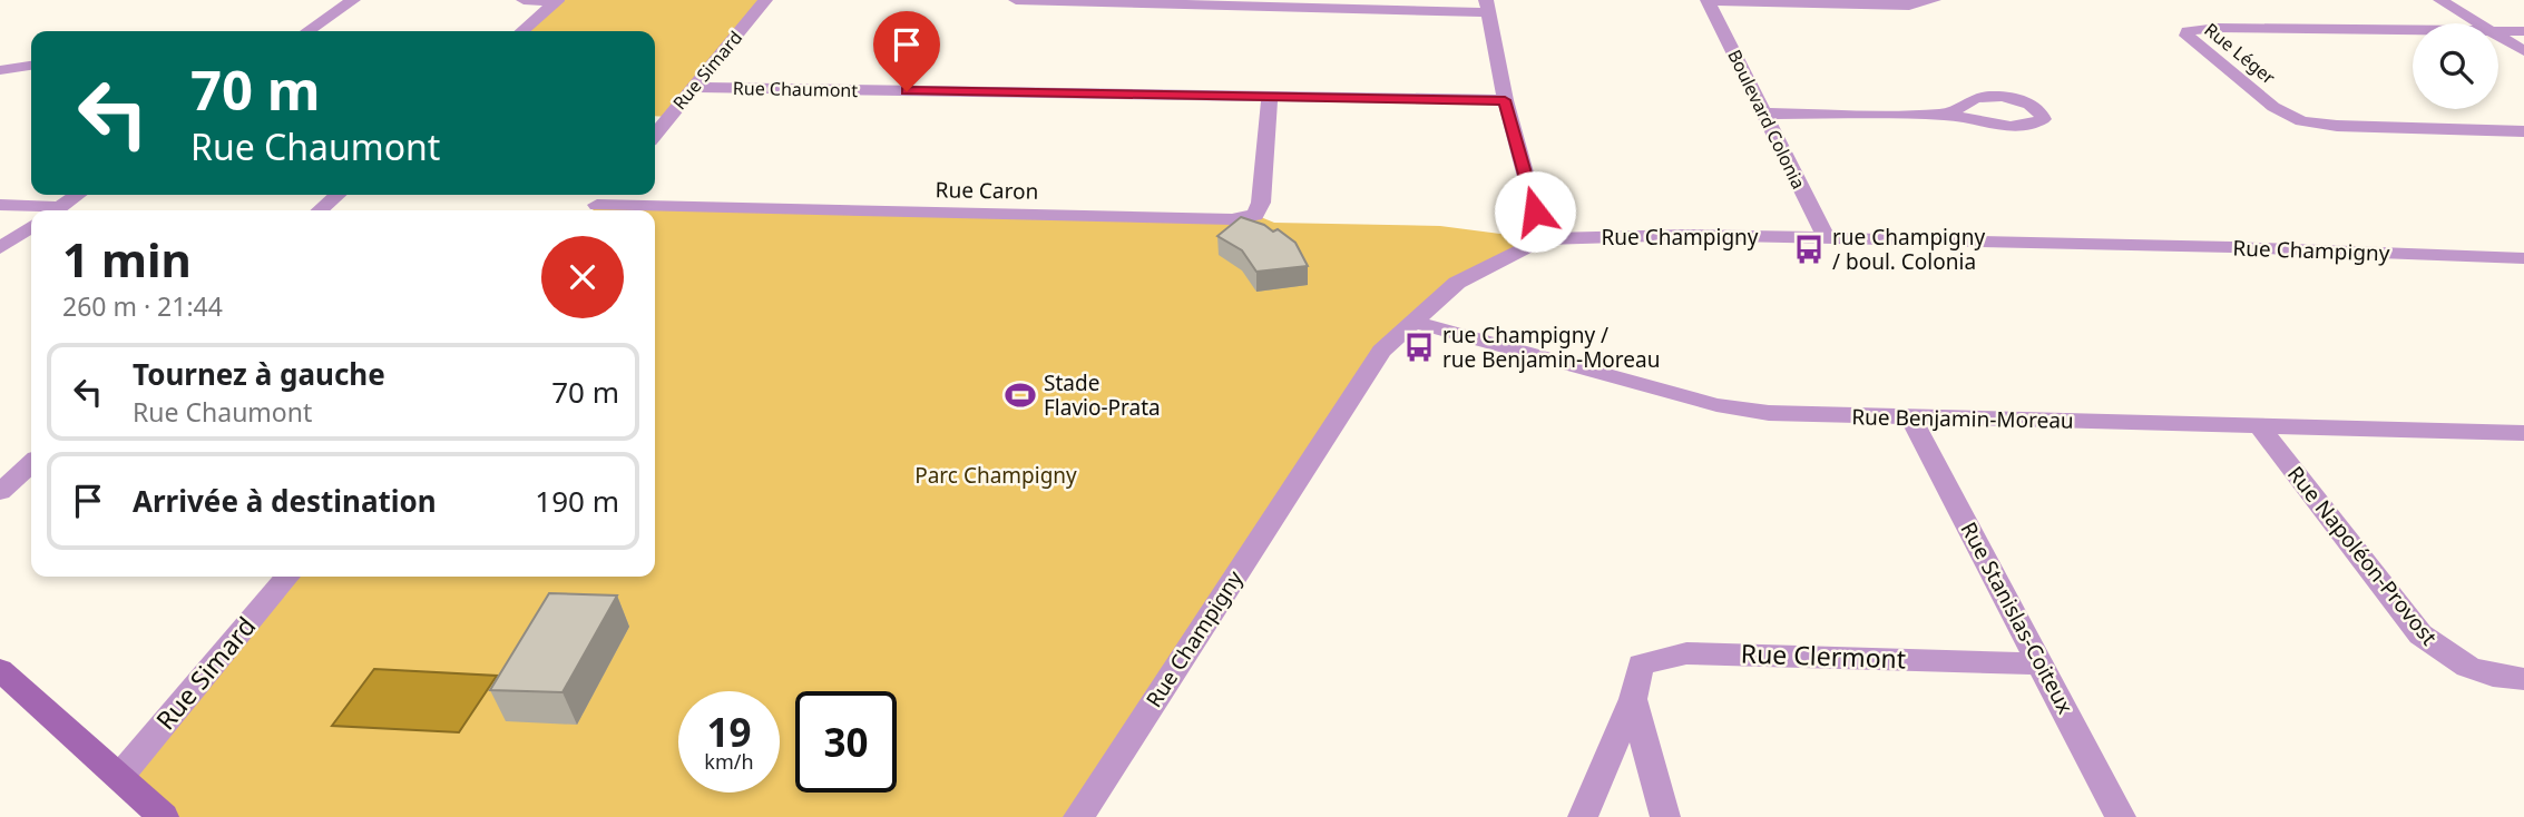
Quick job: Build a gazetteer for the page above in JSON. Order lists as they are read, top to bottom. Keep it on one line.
{"streets":{"street":["Rue Léger","Rue Simard","Rue Chaumont","Boulevard Colonia","Rue Caron","Rue Champigny","Rue Benjamin-Moreau","Rue Napoléon-Provost","Rue Stanislas-Coiteux","Rue Clermont"]},"crossings":[["Rue Simard","Rue Chaumont"],["Rue Chaumont","Rue Caron"],["Boulevard Colonia","Rue Champigny"],["Rue Champigny","Rue Benjamin-Moreau"],["Rue Benjamin-Moreau","Rue Napoléon-Provost"],["Rue Benjamin-Moreau","Rue Stanislas-Coiteux"],["Rue Stanislas-Coiteux","Rue Clermont"]],"parks":["Parc Champigny"],"places":{"bus stop":["rue Champigny / boul. Colonia","rue Champigny / rue Benjamin-Moreau"],"sports":["Stade Flavio-Prata"]},"page":{"turn":["70 m","Rue Chaumont"],"heading":["1 min","260 m · 21:44"],"list":[{"name":"Tournez à gauche","note":"Rue Chaumont","value":"70 m"},{"name":"Arrivée à destination","value":"190 m"}],"speed":"19 km/h","limit":"30"}}
